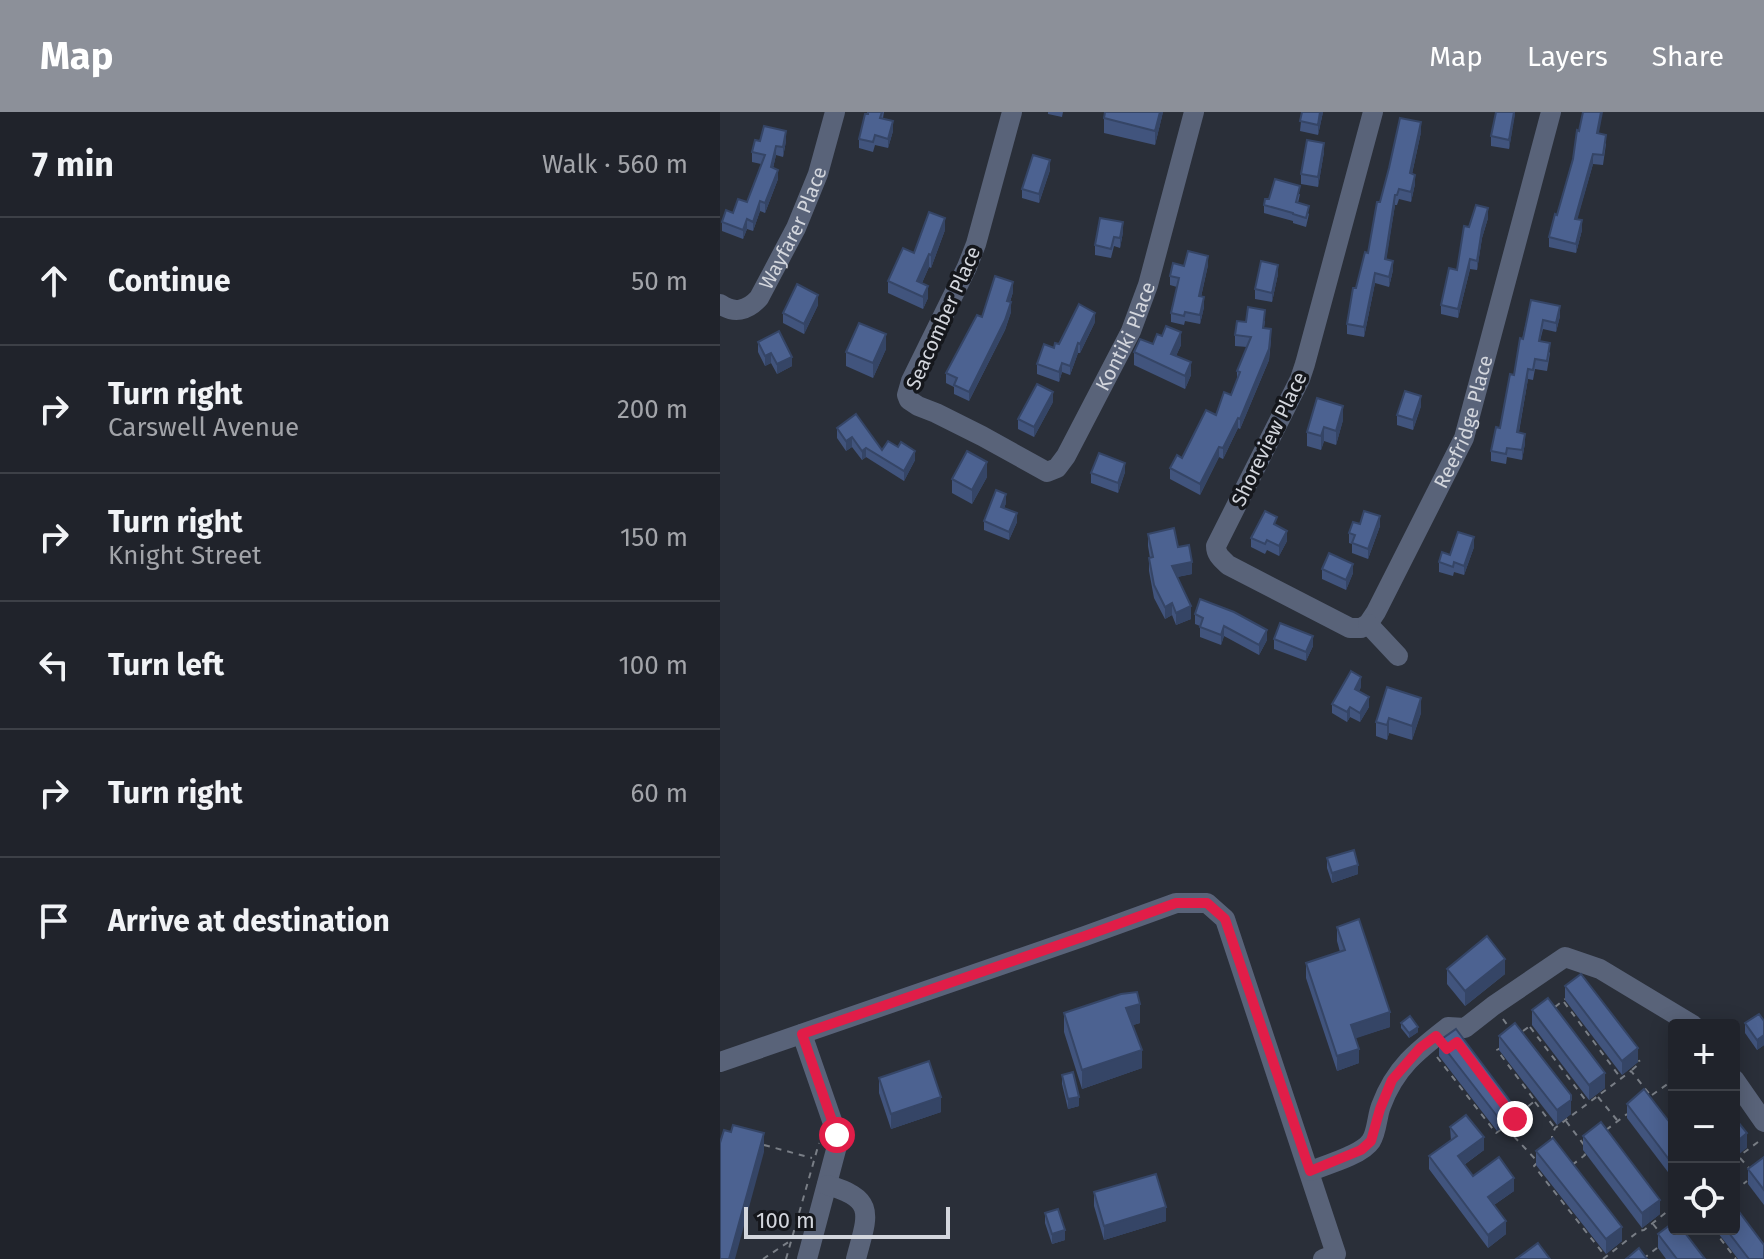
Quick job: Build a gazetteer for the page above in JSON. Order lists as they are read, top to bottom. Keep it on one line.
{"streets":{"street":["Wayfarer Place","Seacomber Place","Kontiki Place","Reefridge Place","Shoreview Place"]},"crossings":[["Seacomber Place","Kontiki Place"],["Reefridge Place","Shoreview Place"]],"scale_bar":"100 m","page":{"header":"Map","nav":["Map","Layers","Share"],"heading":["7 min","Walk · 560 m"],"list":[["Continue","50 m"],["Turn right","Carswell Avenue","200 m"],["Turn right","Knight Street","150 m"],["Turn left","100 m"],["Turn right","60 m"],"Arrive at destination"],"map_buttons":["+","−"],"scale":"100 m"}}
